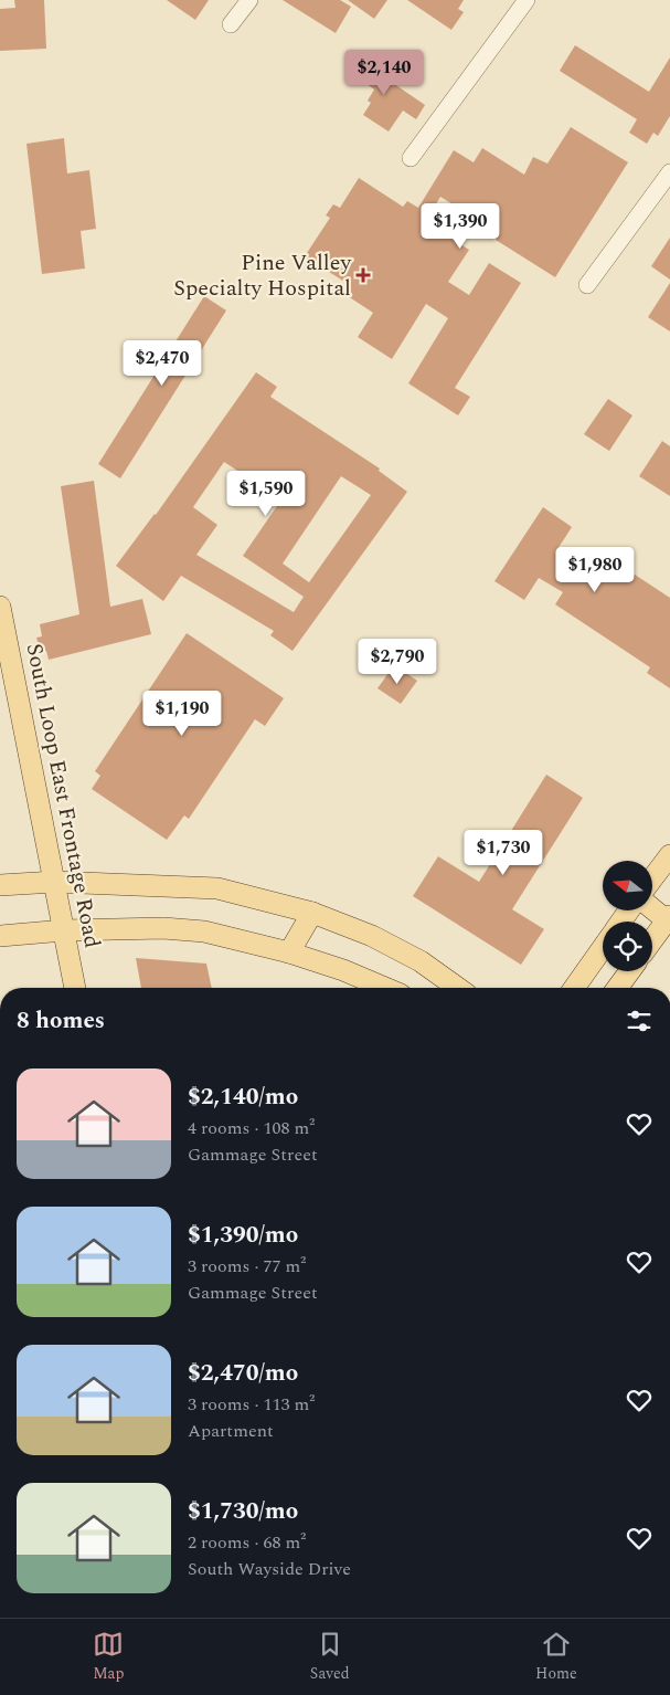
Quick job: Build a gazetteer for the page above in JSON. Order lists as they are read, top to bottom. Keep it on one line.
{"streets":{"main road":["South Loop East Frontage Road"]},"places":{"health":["Pine Valley Specialty Hospital"]},"north":"left","page":{"price":["$2,140","$1,390","$2,470","$1,590","$1,980","$2,790","$1,190","$1,730"],"heading":"8 homes","list":[{"name":"$2,140/mo","note":"4 rooms · 108 m² · Gammage Street"},{"name":"$1,390/mo","note":"3 rooms · 77 m² · Gammage Street"},{"name":"$2,470/mo","note":"3 rooms · 113 m² · Apartment"},{"name":"$1,730/mo","note":"2 rooms · 68 m² · South Wayside Drive"}],"tabs":["Map","Saved","Home"]}}
